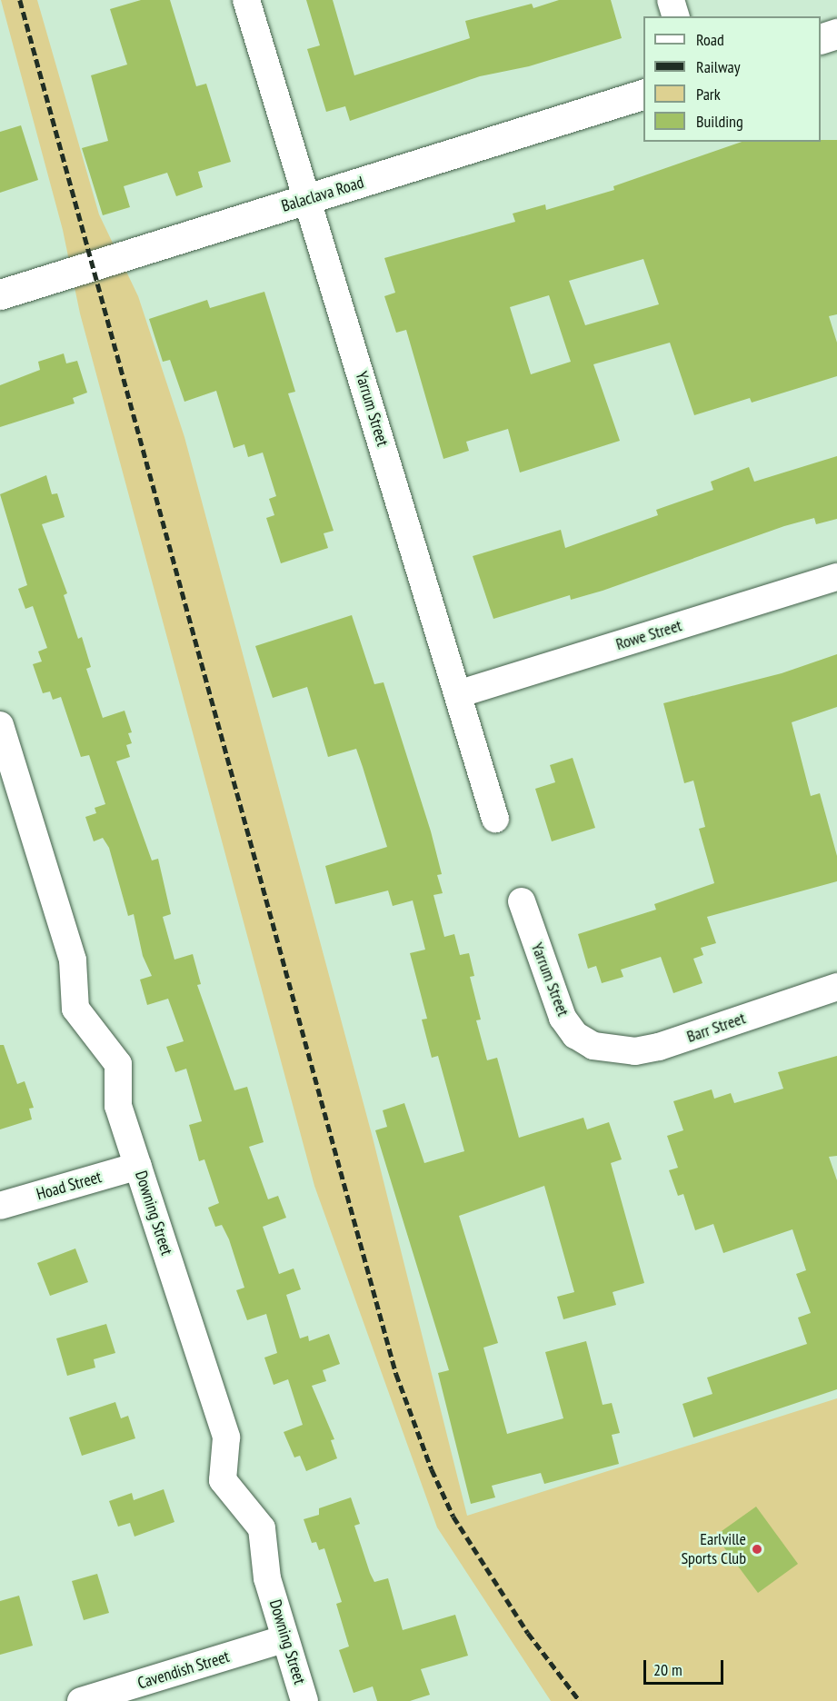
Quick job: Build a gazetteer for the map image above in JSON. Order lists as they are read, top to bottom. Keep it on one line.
{"streets":{"street":["Balaclava Road","Yarrum Street","Rowe Street","Barr Street","Hoad Street","Downing Street","Cavendish Street"]},"crossings":[["Balaclava Road","Yarrum Street"],["Yarrum Street","Rowe Street"],["Yarrum Street","Barr Street"],["Hoad Street","Downing Street"],["Downing Street","Cavendish Street"]],"places":["Earlville Sports Club"],"legend":["Road","Railway","Park","Building"],"scale_bar":"20 m"}
